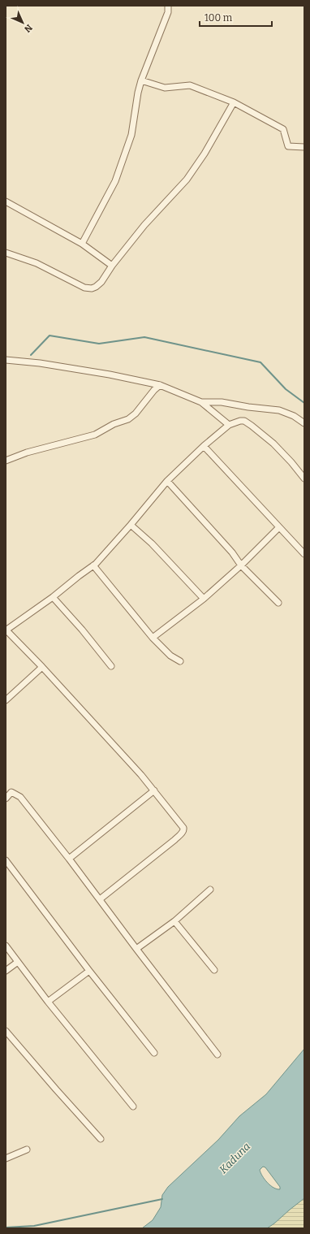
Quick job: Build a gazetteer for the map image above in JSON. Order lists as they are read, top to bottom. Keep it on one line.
{"water":["Kaduna"],"scale_bar":"100 m","north":"bottom right"}
